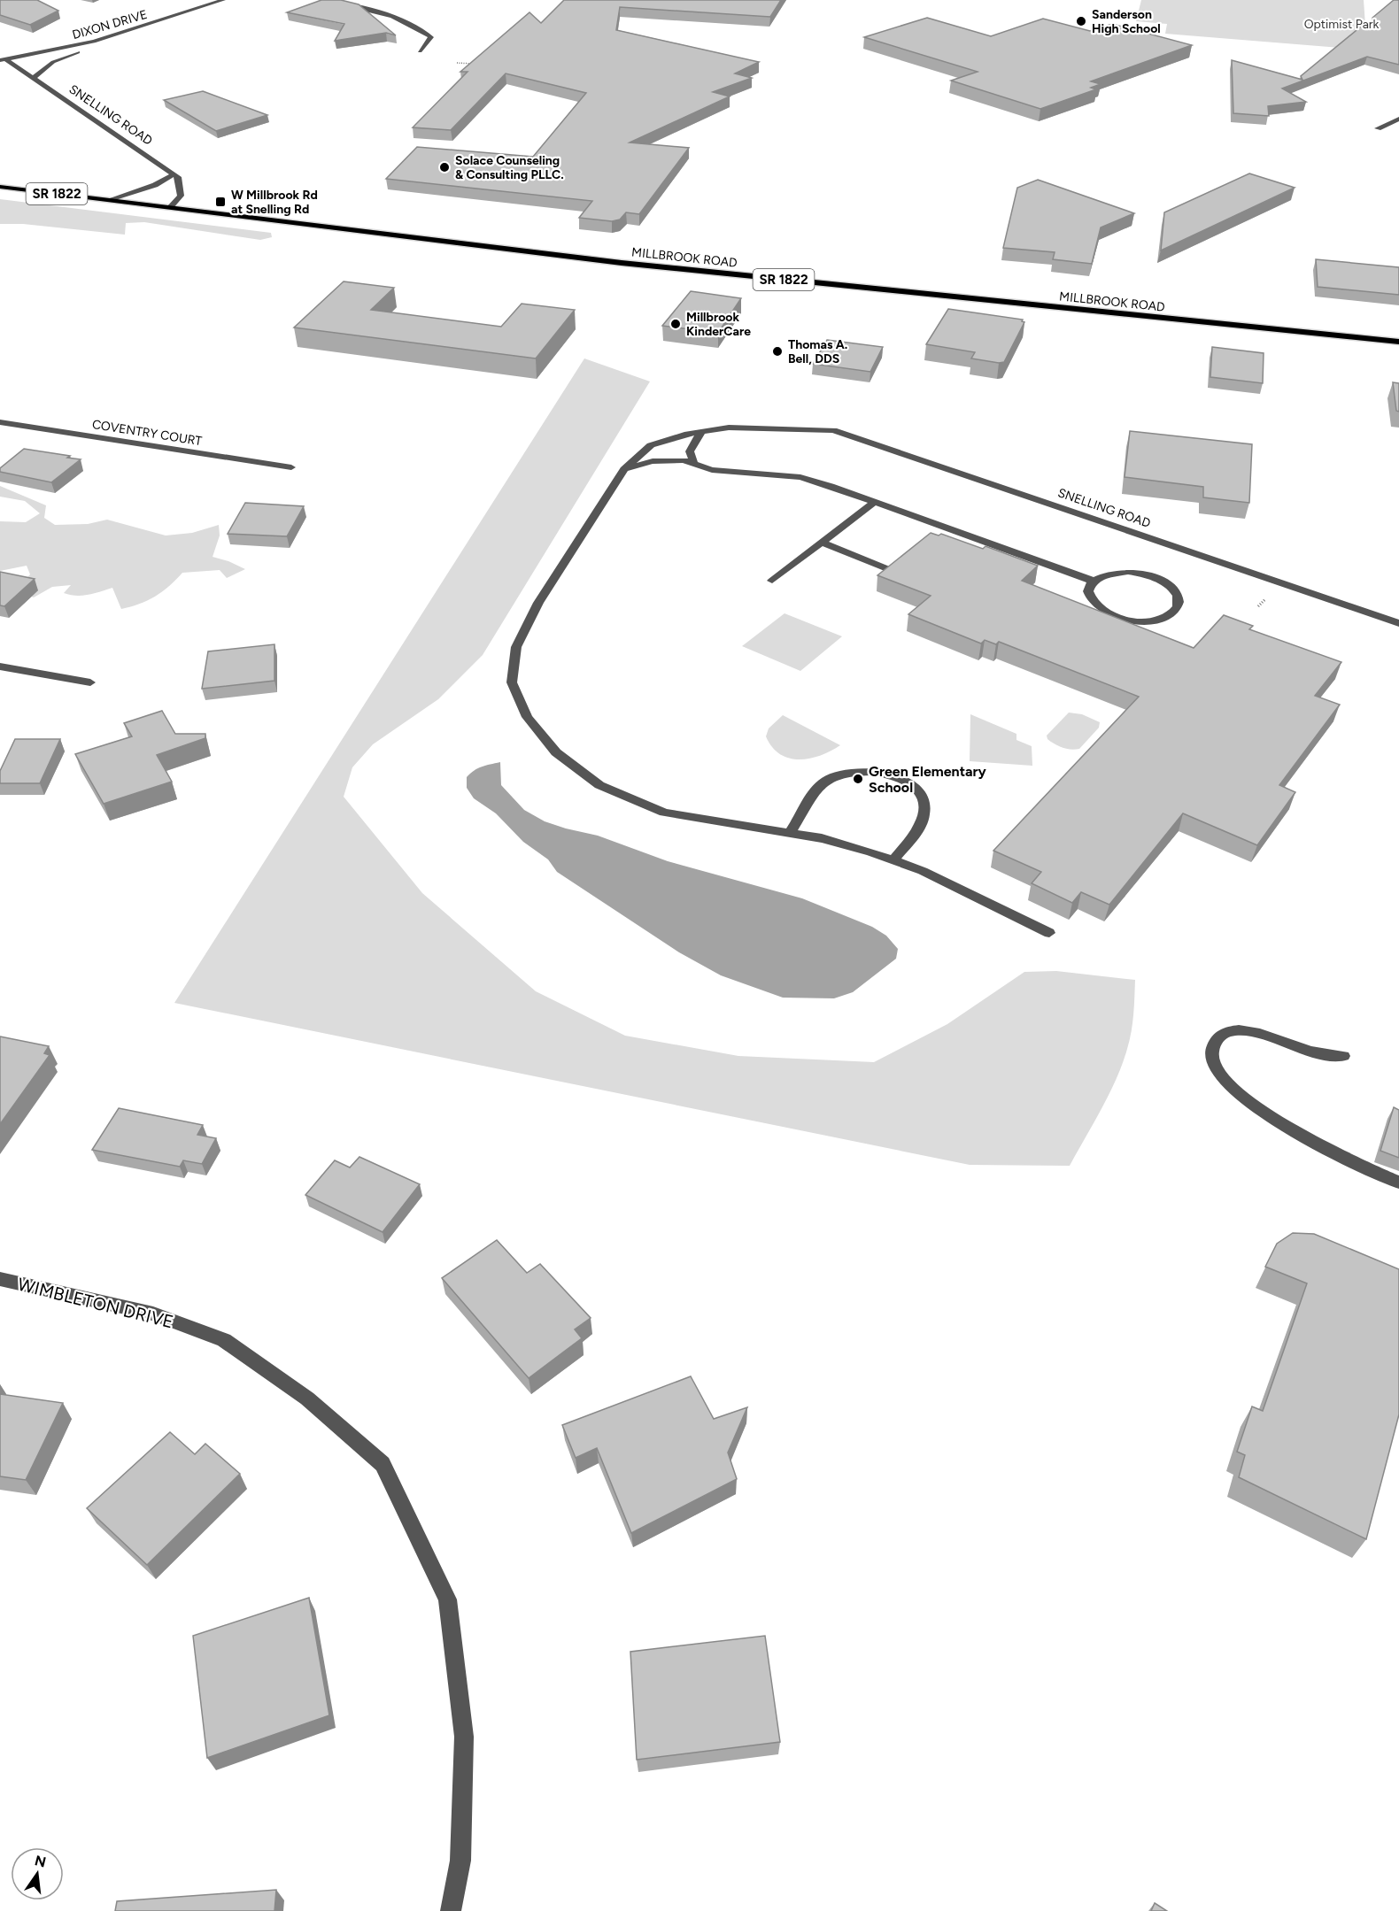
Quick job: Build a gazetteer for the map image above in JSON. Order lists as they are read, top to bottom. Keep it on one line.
{"streets":{"main road":["SR 1822","MILLBROOK ROAD"],"street":["DIXON DRIVE","SNELLING ROAD","COVENTRY COURT","WIMBLETON DRIVE"]},"crossings":[["DIXON DRIVE","SNELLING ROAD"]],"parks":["Optimist Park"],"places":{"other":["Sanderson High School","Solace Counseling & Consulting PLLC.","Millbrook KinderCare","Thomas A. Bell, DDS","Green Elementary School"],"transit":["W Millbrook Rd at Snelling Rd"]},"north":"top"}
